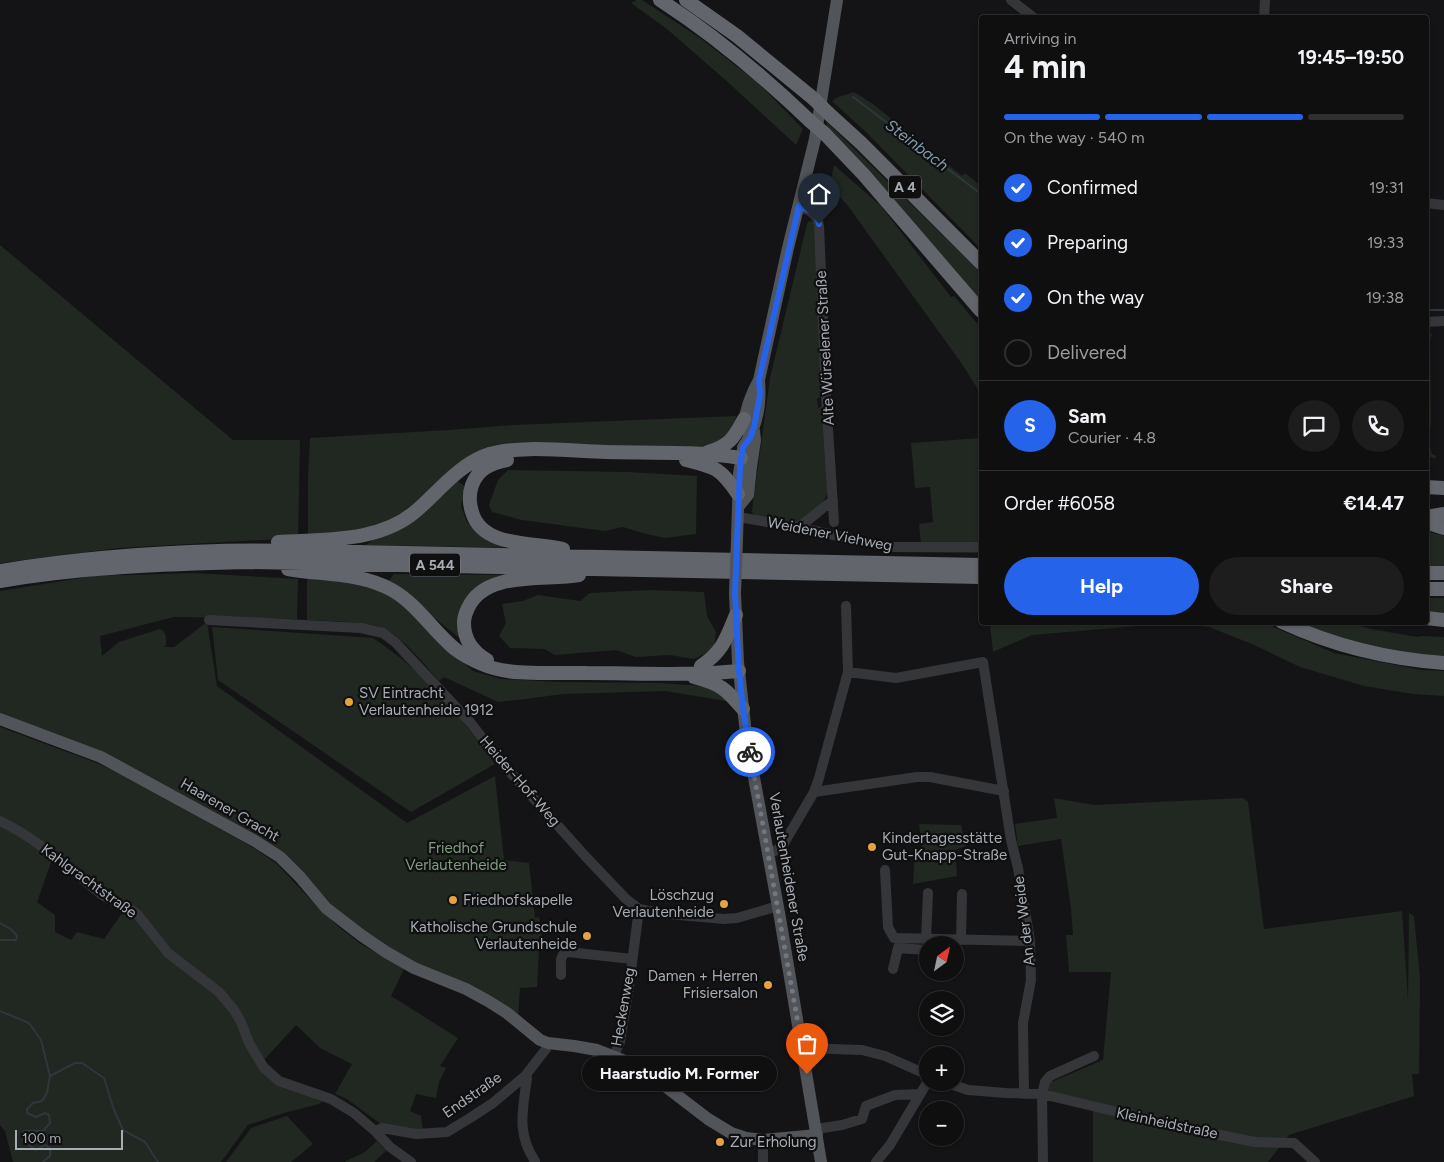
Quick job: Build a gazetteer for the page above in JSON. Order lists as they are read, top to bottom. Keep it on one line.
{"streets":{"highway":["A 4","A 544"],"main road":["Haarener Gracht","Verlautenheidener Straße"],"street":["Alte Würselener Straße","Weidener Viehweg","Heider-Hof-Weg","Kahlgrachtstraße","An der Weide","Heckenweg","Endstraße","Kleinheidstraße"]},"crossings":[["Alte Würselener Straße","Verlautenheidener Straße"],["Weidener Viehweg","Verlautenheidener Straße"],["Heider-Hof-Weg","Heckenweg"],["Haarener Gracht","Endstraße"],["Kahlgrachtstraße","Endstraße"],["An der Weide","Kleinheidstraße"]],"water":["Steinbach"],"parks":["Friedhof Verlautenheide"],"places":["SV Eintracht Verlautenheide 1912","Kindertagesstätte Gut-Knapp-Straße","Friedhofskapelle","Löschzug Verlautenheide","Katholische Grundschule Verlautenheide","Damen + Herren Frisiersalon","Haarstudio M. Former","Zur Erholung"],"scale_bar":"100 m","north":"top right","page":{"heading":["4 min","Arriving in","19:45–19:50"],"panel":["Sam","Courier · 4.8","Order #6058","€14.47"],"bar":"On the way · 540 m","list":[["Confirmed","19:31"],["Preparing","19:33"],["On the way","19:38"],"Delivered"],"round":"S","buttons":["Help","Share"],"map_buttons":["+","−"],"bubble":"Haarstudio M. Former","scale":"100 m"}}
